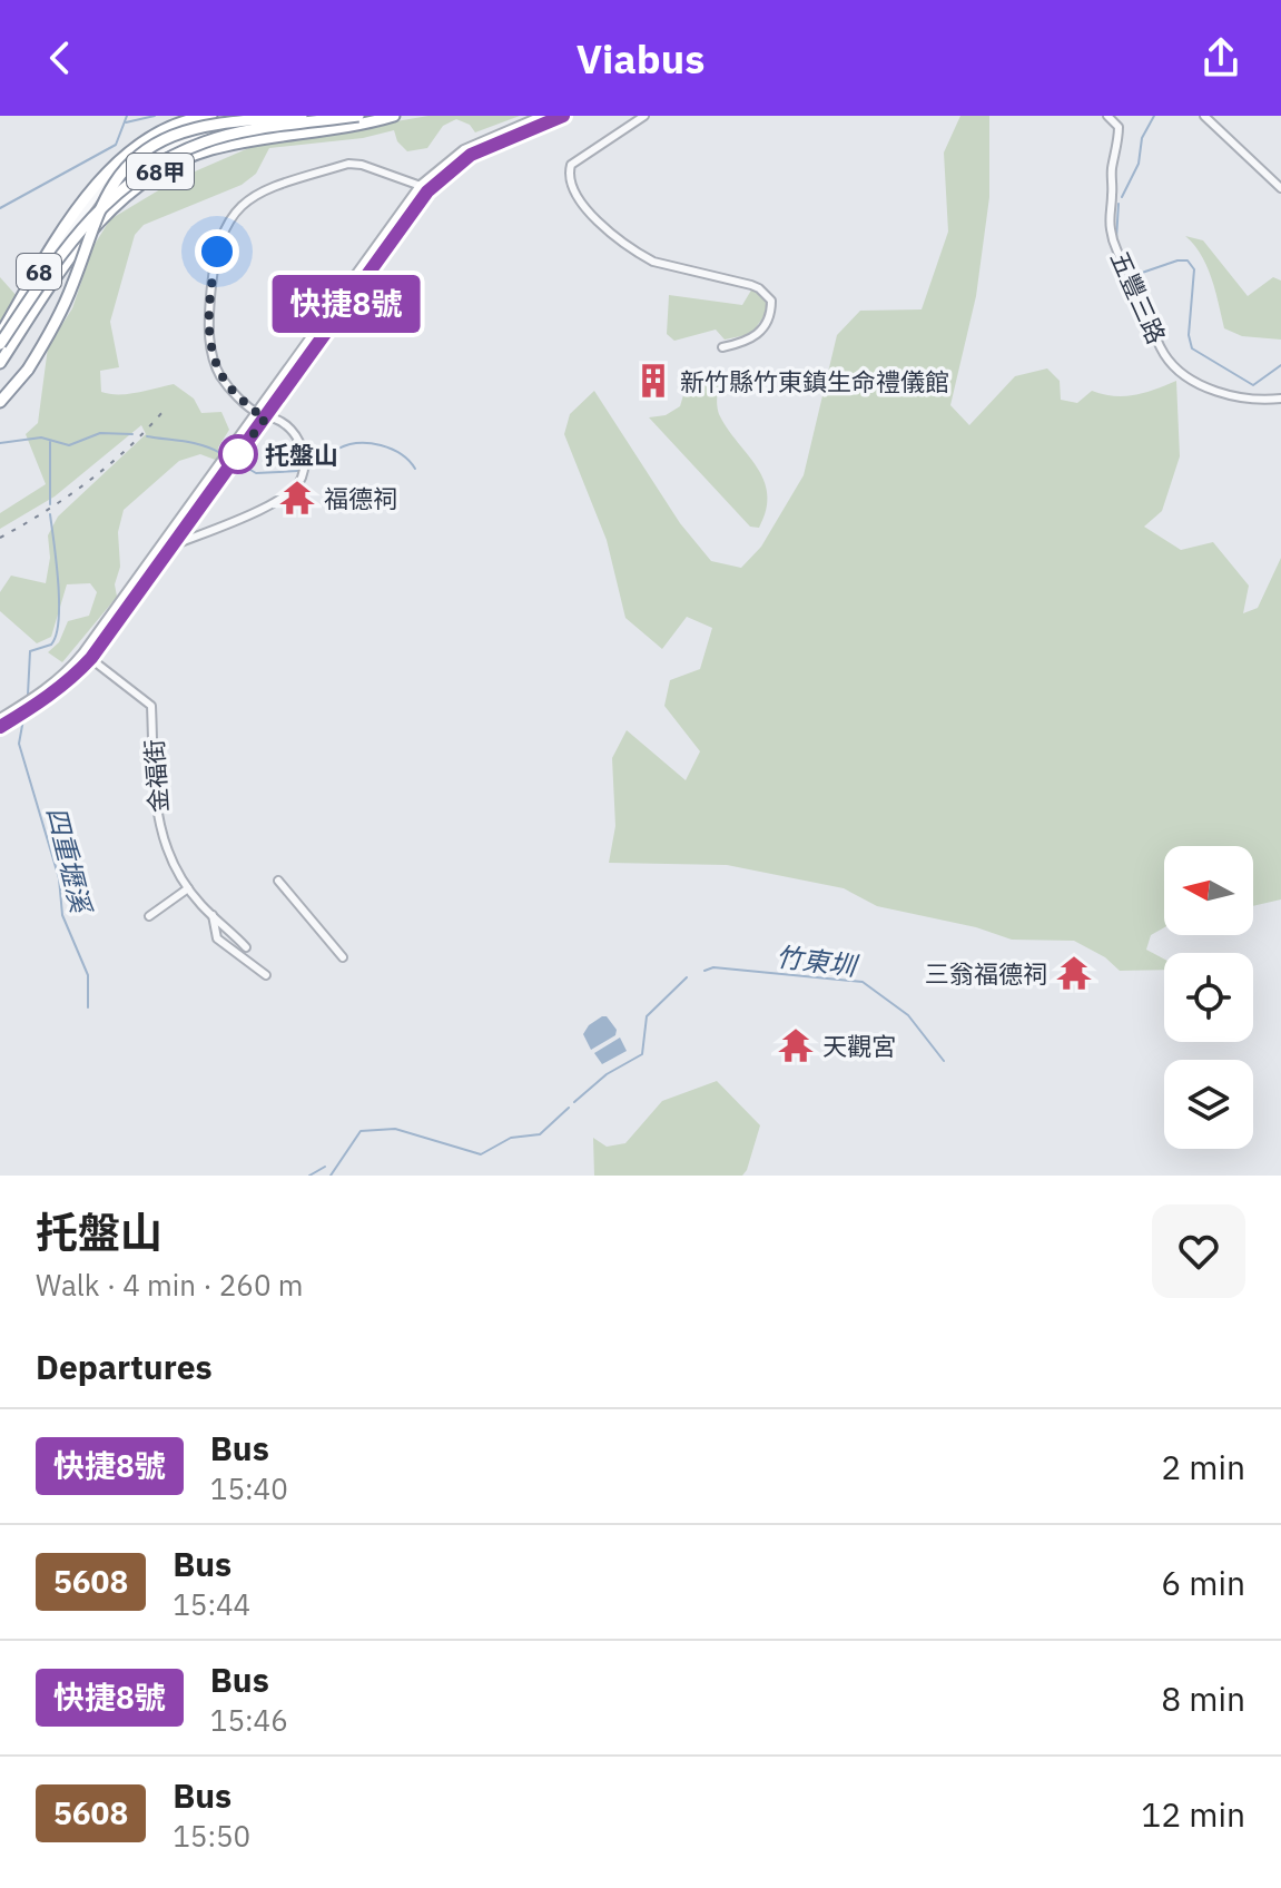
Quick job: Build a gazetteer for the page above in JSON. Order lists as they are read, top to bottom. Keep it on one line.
{"streets":{"highway":["68甲","68"],"street":["五豐三路","金福街"]},"water":["四重壢溪","竹東圳"],"places":{"building":["新竹縣竹東鎮生命禮儀館"],"other":["托盤山"],"temple":["福德祠","三翁福德祠","天觀宮"]},"lines":["bus line 快捷8號"],"north":"left","page":{"header":"Viabus","on_map":"快捷8號","heading":[["托盤山","Walk · 4 min · 260 m"],"Departures"],"list":[{"mark":"快捷8號","name":"Bus","note":"15:40","value":"2 min"},{"mark":"5608","name":"Bus","note":"15:44","value":"6 min"},{"mark":"快捷8號","name":"Bus","note":"15:46","value":"8 min"},{"mark":"5608","name":"Bus","note":"15:50","value":"12 min"}]}}
